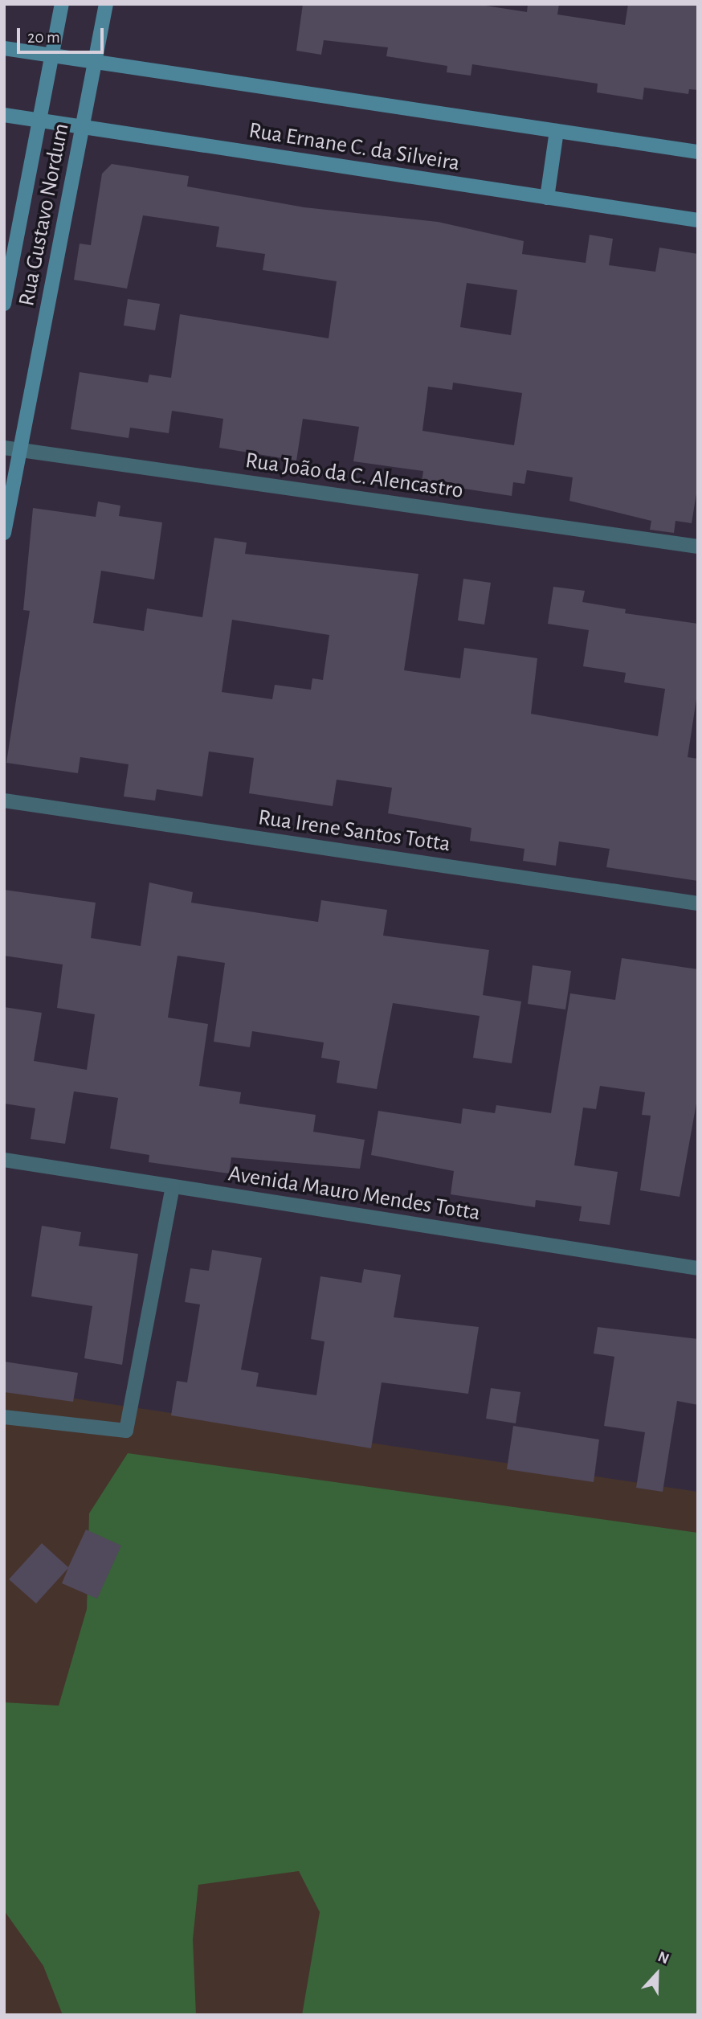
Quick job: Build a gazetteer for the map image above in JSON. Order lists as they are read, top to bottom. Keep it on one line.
{"streets":{"street":["Rua Ernane C. da Silveira","Rua Gustavo Nordum","Rua João da C. Alencastro","Rua Irene Santos Totta","Avenida Mauro Mendes Totta"]},"crossings":[["Rua Ernane C. da Silveira","Rua Gustavo Nordum"],["Rua Gustavo Nordum","Rua João da C. Alencastro"]],"scale_bar":"20 m","north":"top"}
